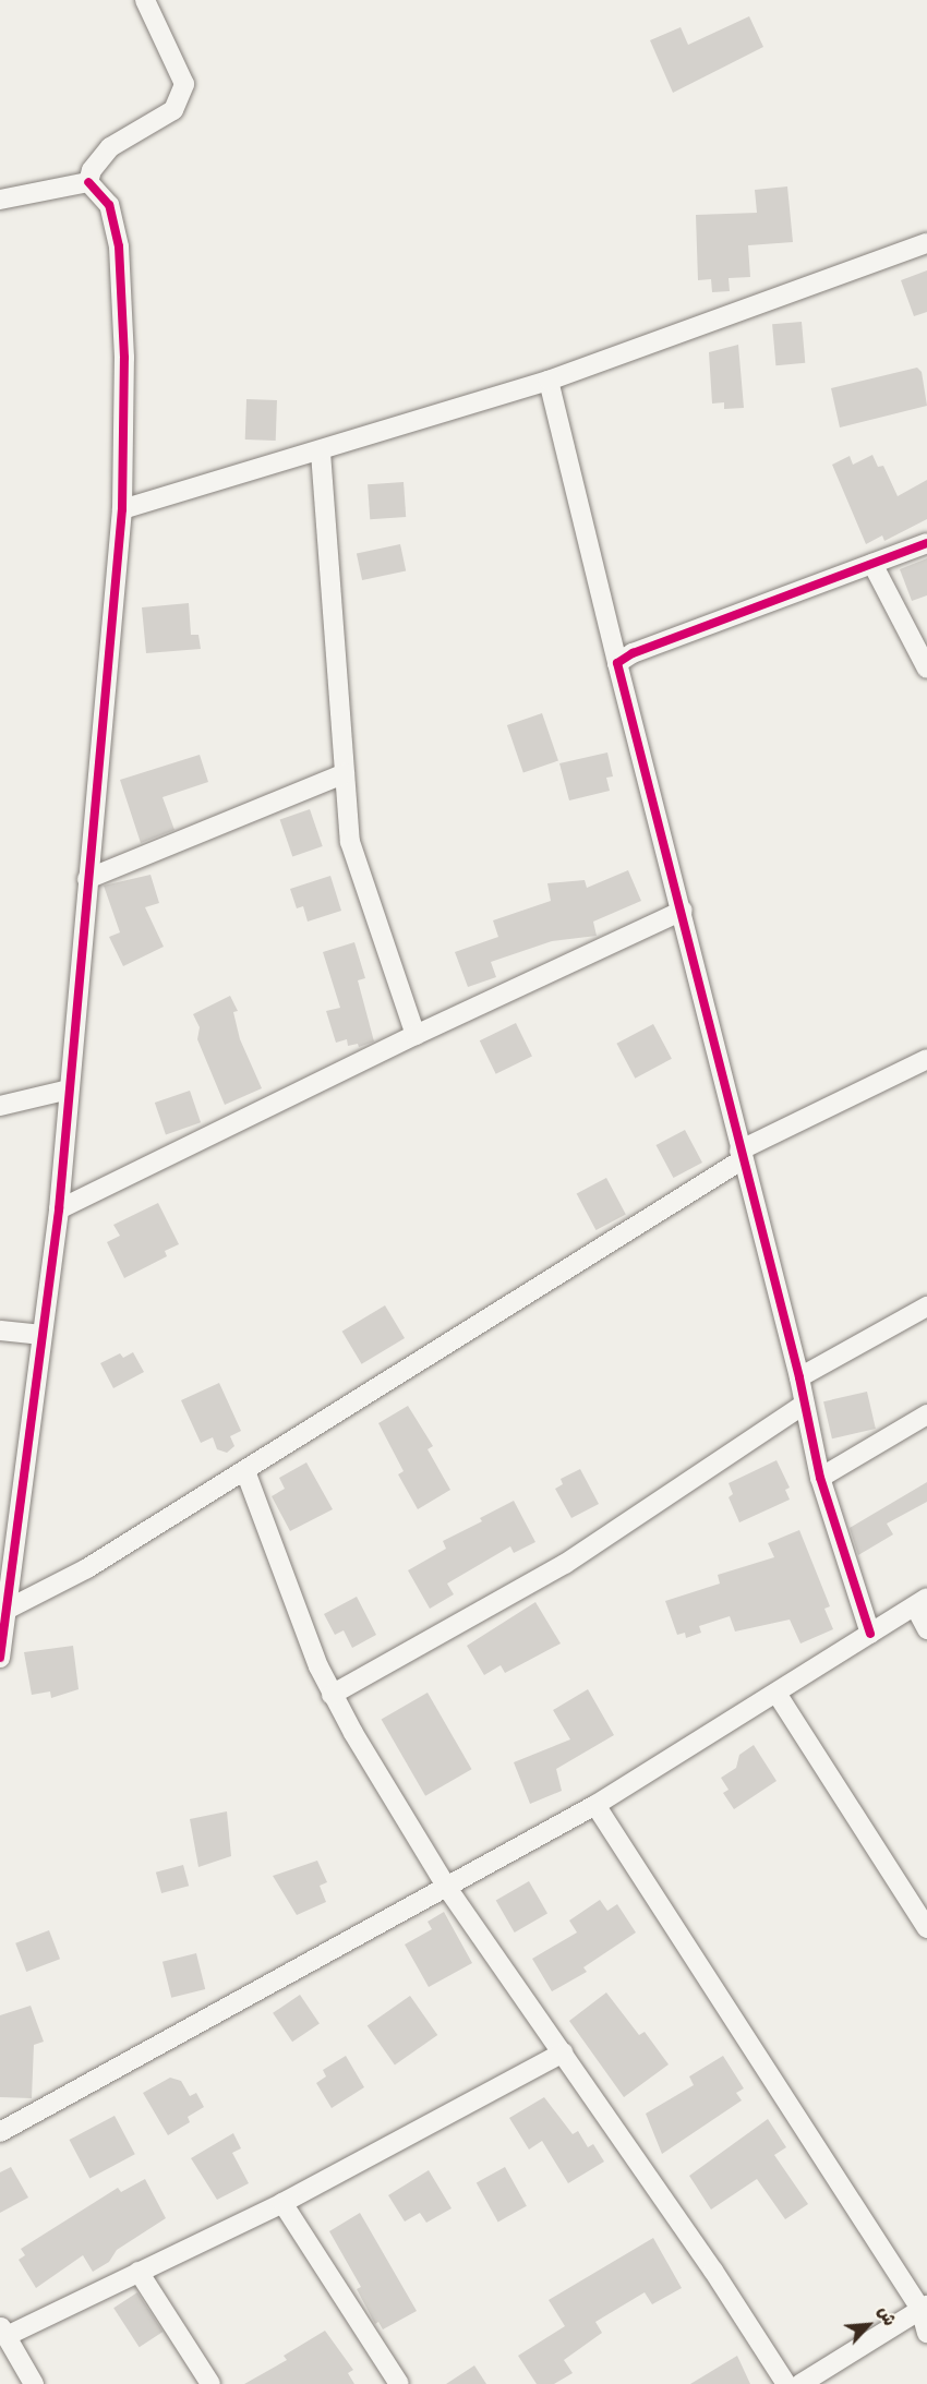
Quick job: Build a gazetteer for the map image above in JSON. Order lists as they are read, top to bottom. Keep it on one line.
{"north":"top right"}
